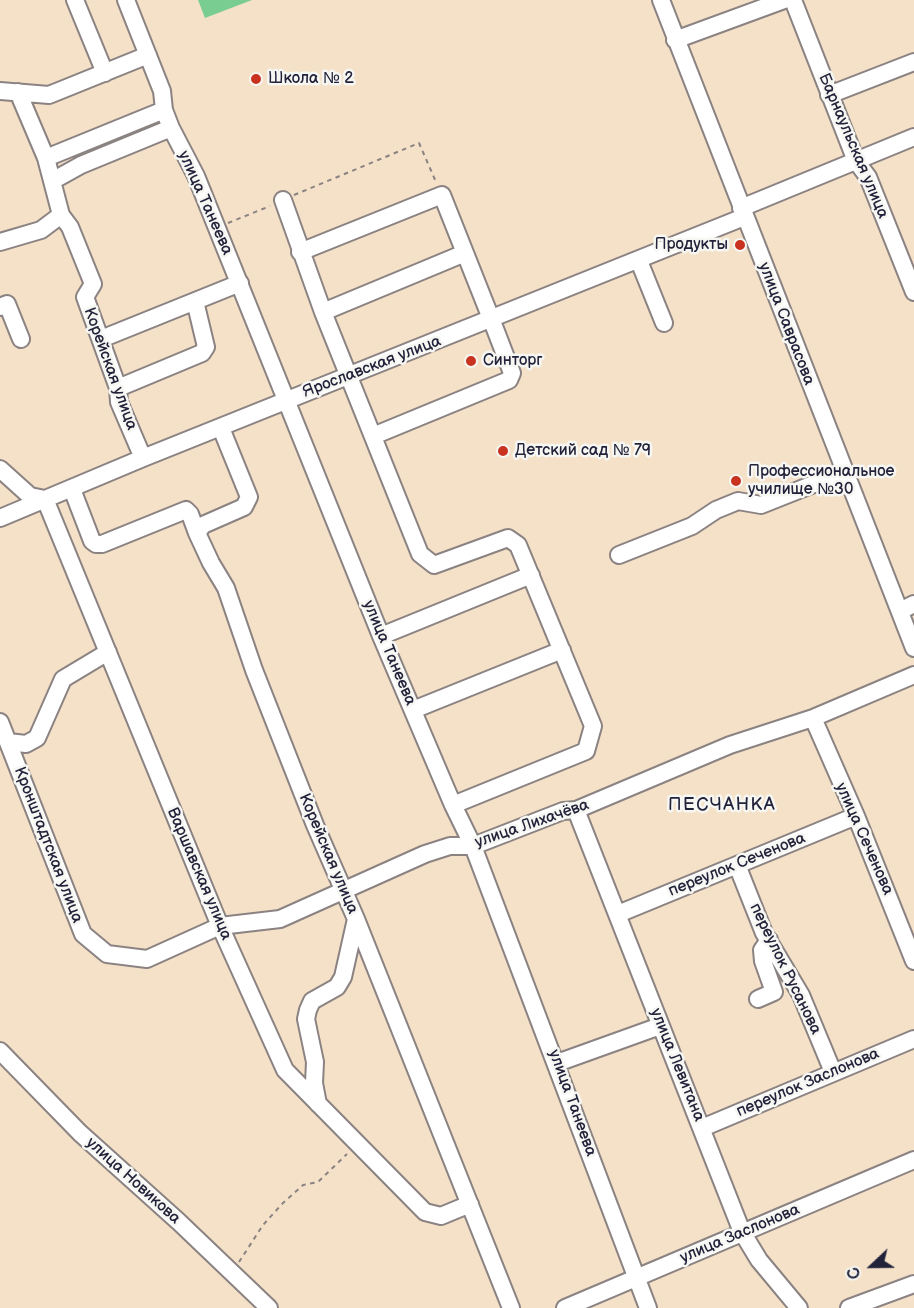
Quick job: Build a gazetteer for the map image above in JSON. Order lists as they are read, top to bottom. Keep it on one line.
{"streets":{"street":["Барнаульская улица","улица Танеева","улица Саврасова","Ярославская улица","Корейская улица","улица Лихачёва","улица Сеченова","Кронштадтская улица","переулок Сеченова","Варшавская улица","переулок Русанова","улица Левитана","переулок Заслонова","улица Новикова","улица Заслонова"]},"crossings":[["Барнаульская улица","Ярославская улица"],["улица Танеева","Ярославская улица"],["улица Танеева","улица Лихачёва"],["улица Танеева","улица Заслонова"],["улица Саврасова","Ярославская улица"],["Ярославская улица","Корейская улица"],["Ярославская улица","Варшавская улица"],["Корейская улица","улица Лихачёва"],["Корейская улица","Варшавская улица"],["улица Лихачёва","улица Сеченова"],["улица Лихачёва","Кронштадтская улица"],["улица Лихачёва","Варшавская улица"],["улица Лихачёва","улица Левитана"],["улица Сеченова","переулок Сеченова"],["переулок Сеченова","переулок Русанова"],["переулок Сеченова","улица Левитана"],["переулок Русанова","переулок Заслонова"],["улица Левитана","переулок Заслонова"],["улица Левитана","улица Заслонова"]],"districts":["ПЕСЧАНКА"],"places":["Школа № 2","Продукты","Синторг","Детский сад № 79","Профессиональное училище №30"],"north":"left"}
